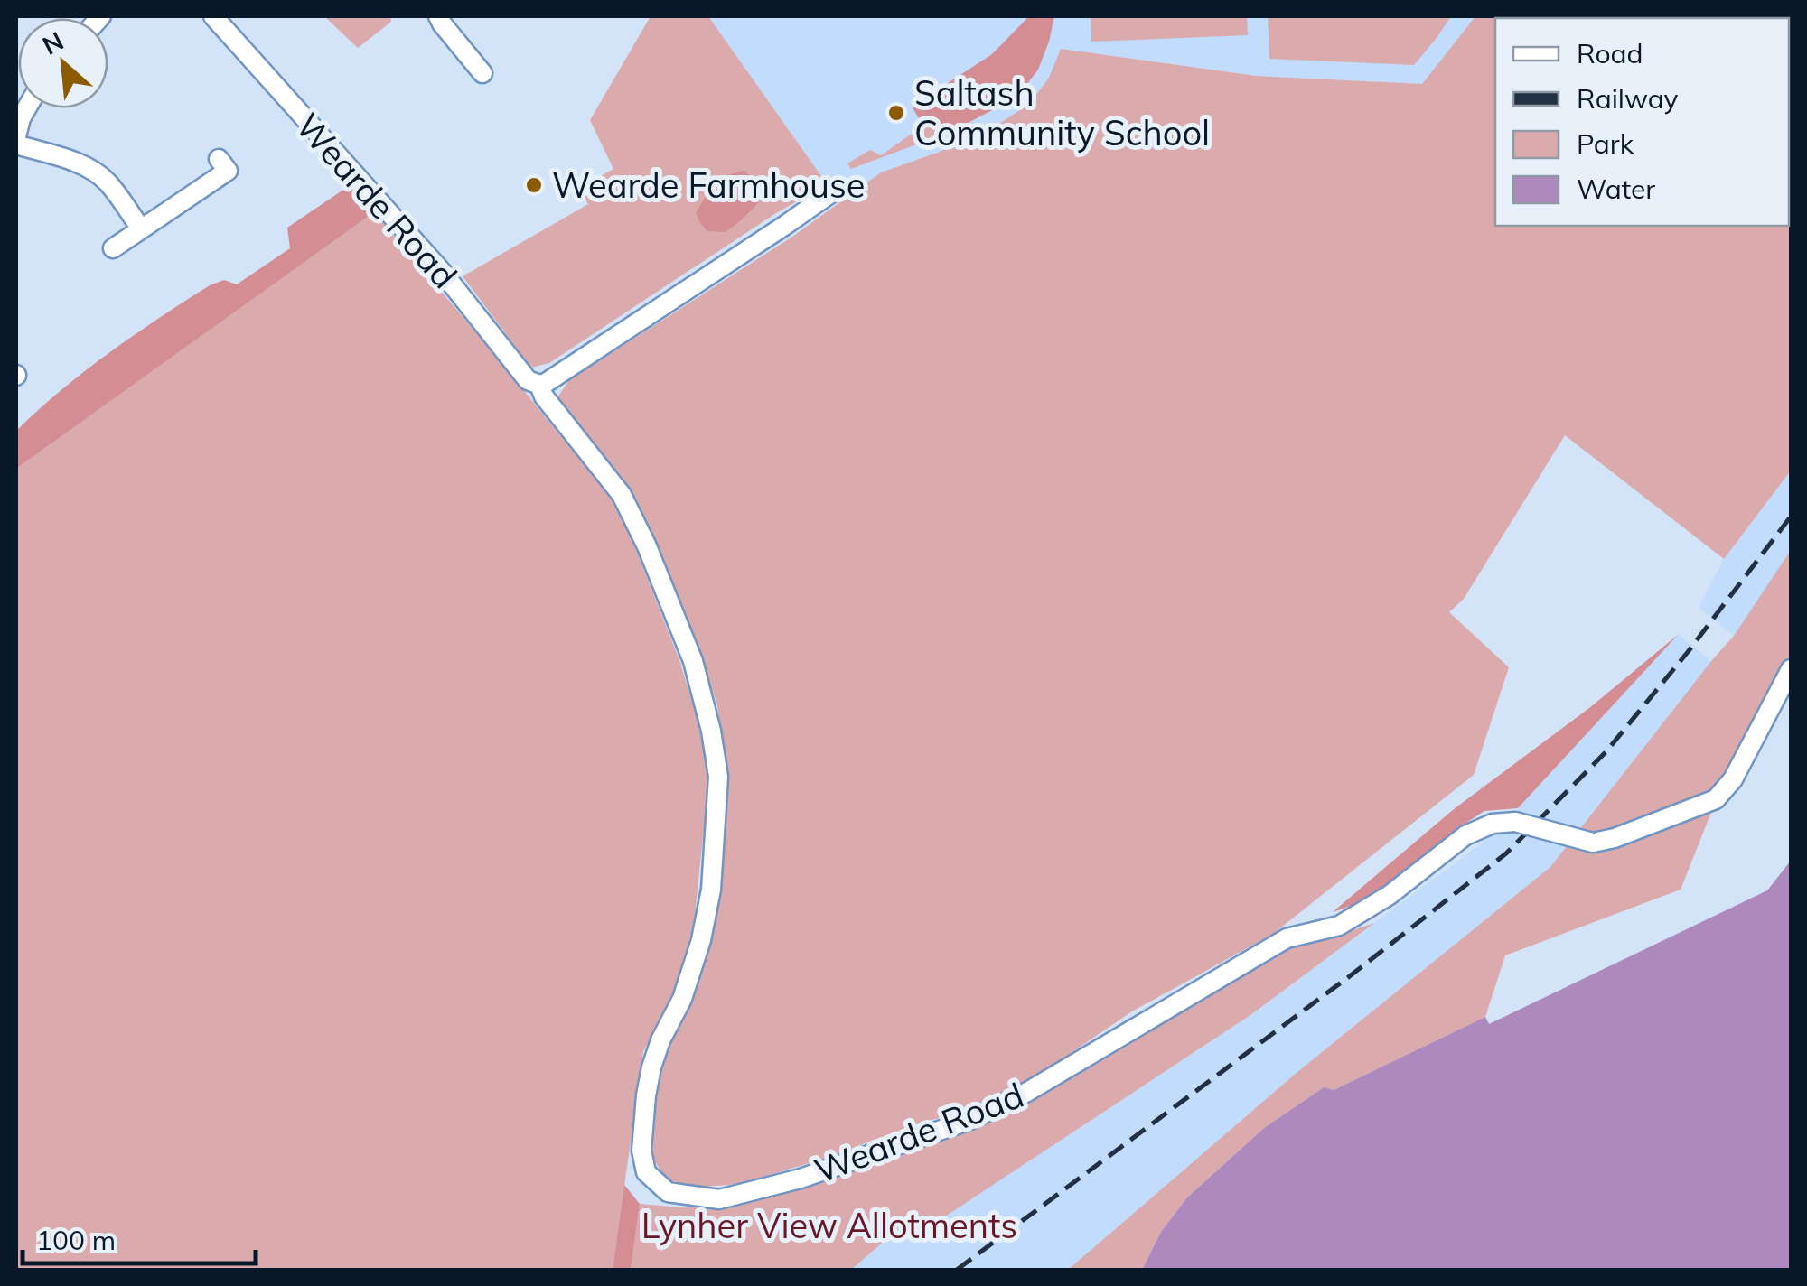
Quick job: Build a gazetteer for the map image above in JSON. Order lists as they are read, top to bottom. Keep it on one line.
{"streets":{"street":["Wearde Road"]},"parks":["Lynher View Allotments"],"places":["Saltash Community School","Wearde Farmhouse"],"legend":["Road","Railway","Park","Water"],"scale_bar":"100 m","north":"top left"}
